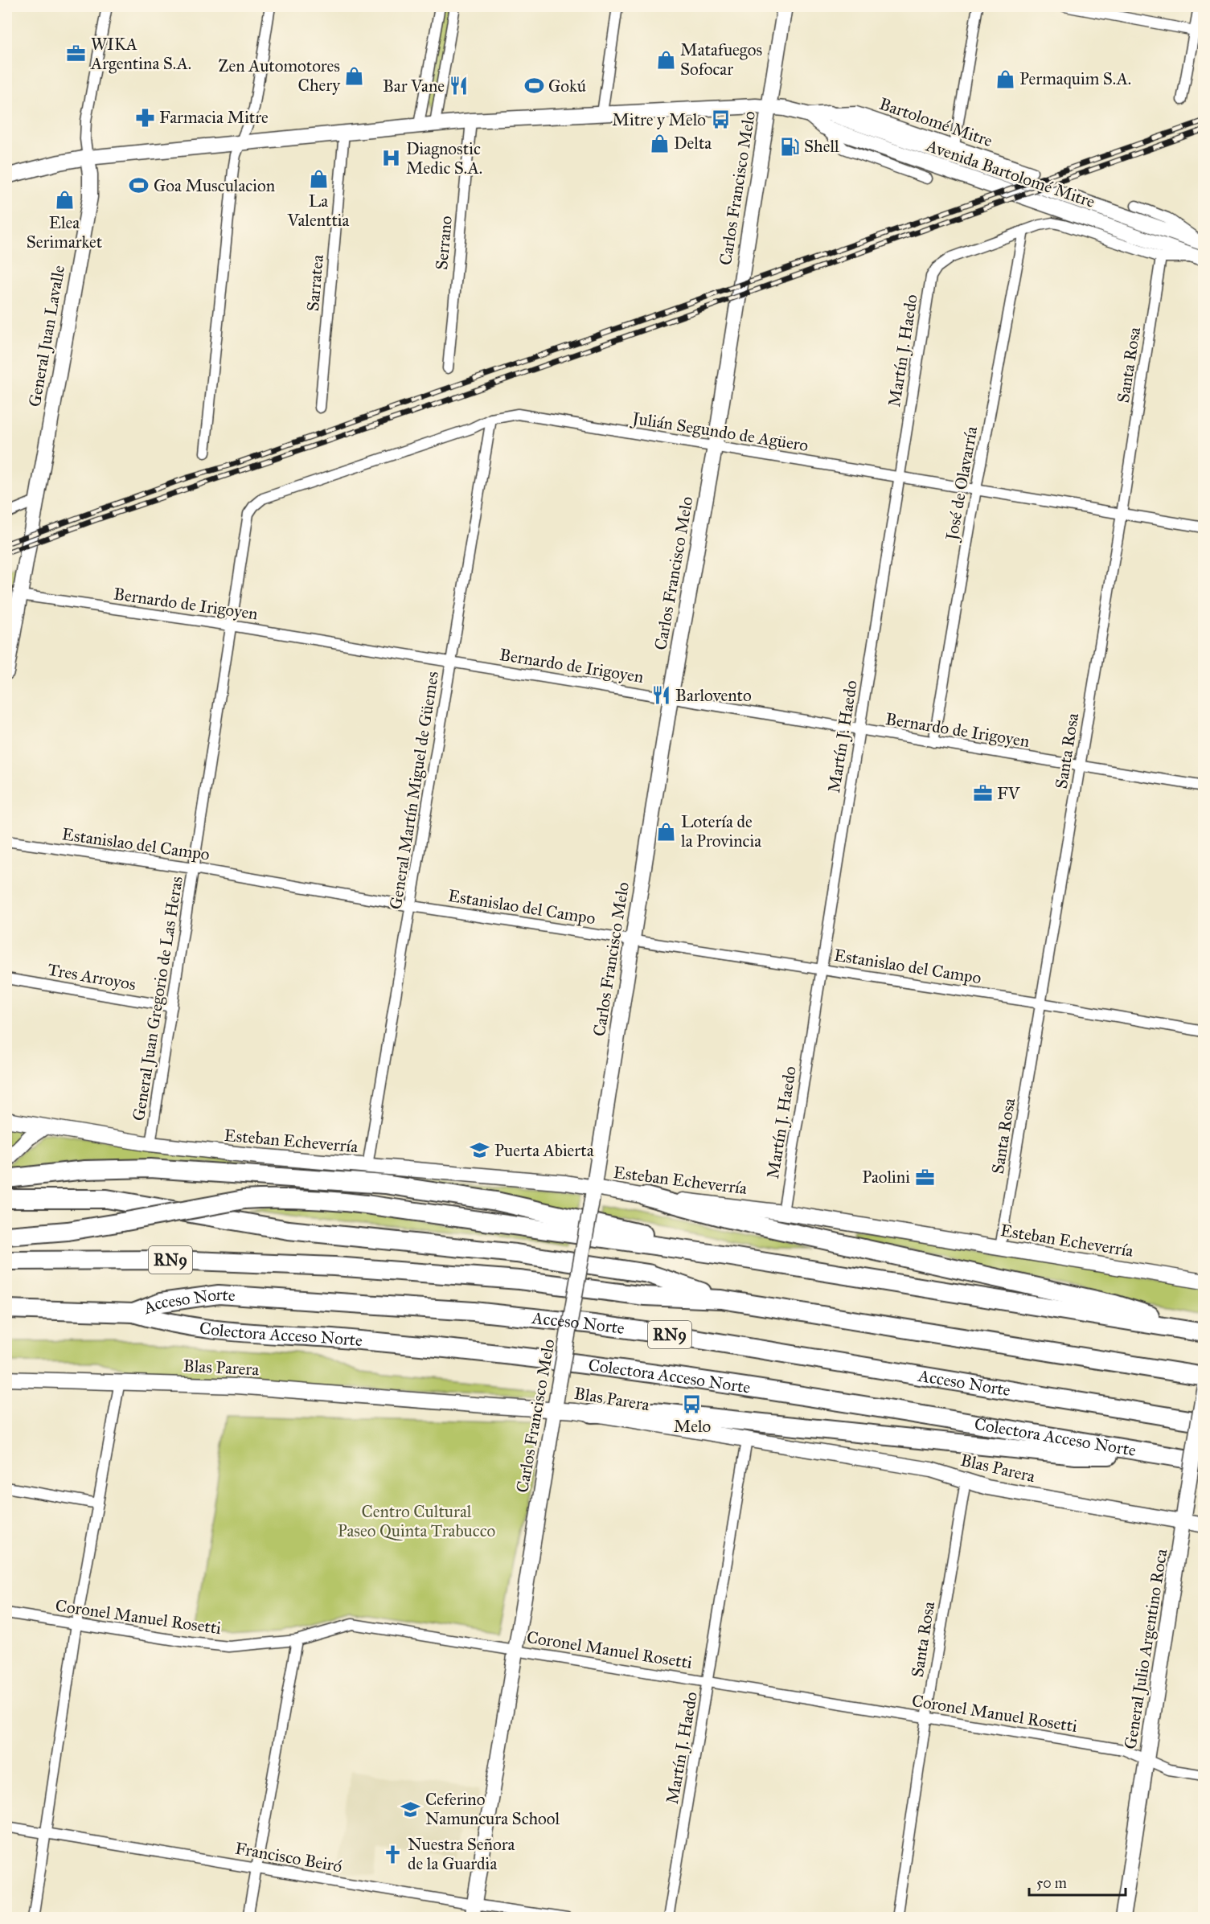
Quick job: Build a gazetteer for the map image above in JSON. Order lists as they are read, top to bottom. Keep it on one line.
{"streets":{"highway":["RN9","Acceso Norte","Colectora Acceso Norte"],"street":["Bartolomé Mitre","Avenida Bartolomé Mitre","Carlos Francisco Melo","Serrano","Sarratea","General Juan Lavalle","Martín J. Haedo","Santa Rosa","Julián Segundo de Agüero","José de Olavarría","Bernardo de Irigoyen","General Martín Miguel de Güemes","Estanislao del Campo","Tres Arroyos","General Juan Gregorio de Las Heras","Esteban Echeverría","Blas Parera","Coronel Manuel Rosetti","General Julio Argentino Roca","Francisco Beiró"]},"crossings":[["Bartolomé Mitre","Avenida Bartolomé Mitre"],["Avenida Bartolomé Mitre","Carlos Francisco Melo"],["Avenida Bartolomé Mitre","Serrano"],["Avenida Bartolomé Mitre","Sarratea"],["Avenida Bartolomé Mitre","General Juan Lavalle"],["Carlos Francisco Melo","Julián Segundo de Agüero"],["Carlos Francisco Melo","Bernardo de Irigoyen"],["Carlos Francisco Melo","Estanislao del Campo"],["Carlos Francisco Melo","Esteban Echeverría"],["Carlos Francisco Melo","Blas Parera"],["Carlos Francisco Melo","Coronel Manuel Rosetti"],["Carlos Francisco Melo","Francisco Beiró"],["General Juan Lavalle","Bernardo de Irigoyen"],["Martín J. Haedo","Julián Segundo de Agüero"],["Martín J. Haedo","José de Olavarría"],["Martín J. Haedo","Bernardo de Irigoyen"],["Martín J. Haedo","Estanislao del Campo"],["Martín J. Haedo","Esteban Echeverría"],["Martín J. Haedo","Blas Parera"],["Martín J. Haedo","Coronel Manuel Rosetti"],["Santa Rosa","Julián Segundo de Agüero"],["Santa Rosa","Bernardo de Irigoyen"],["Santa Rosa","Estanislao del Campo"],["Santa Rosa","Esteban Echeverría"],["Santa Rosa","Blas Parera"],["Santa Rosa","Coronel Manuel Rosetti"],["Julián Segundo de Agüero","José de Olavarría"],["Julián Segundo de Agüero","General Martín Miguel de Güemes"],["Julián Segundo de Agüero","General Juan Gregorio de Las Heras"],["José de Olavarría","Bernardo de Irigoyen"],["Bernardo de Irigoyen","General Martín Miguel de Güemes"],["Bernardo de Irigoyen","General Juan Gregorio de Las Heras"],["General Martín Miguel de Güemes","Estanislao del Campo"],["General Martín Miguel de Güemes","Esteban Echeverría"],["Estanislao del Campo","General Juan Gregorio de Las Heras"],["Tres Arroyos","General Juan Gregorio de Las Heras"],["General Juan Gregorio de Las Heras","Esteban Echeverría"],["Acceso Norte","Colectora Acceso Norte"],["Blas Parera","General Julio Argentino Roca"],["Coronel Manuel Rosetti","General Julio Argentino Roca"]],"parks":["Centro Cultural Paseo Quinta Trabucco"],"places":{"office":["WIKA Argentina S.A.","FV","Paolini"],"shop":["Matafuegos Sofocar","Zen Automotores Chery","Permaquim S.A.","Delta","La Valenttia","Elea Serimarket","Lotería de la Provincia"],"restaurant":["Bar Vane","Barlovento"],"sports":["Gokú","Goa Musculacion"],"pharmacy":["Farmacia Mitre"],"bus stop":["Mitre y Melo","Melo"],"fuel station":["Shell"],"hospital":["Diagnostic Medic S.A."],"school or university":["Puerta Abierta","Ceferino Namuncura School"],"church":["Nuestra Señora de la Guardia"]},"scale_bar":"50 m"}
